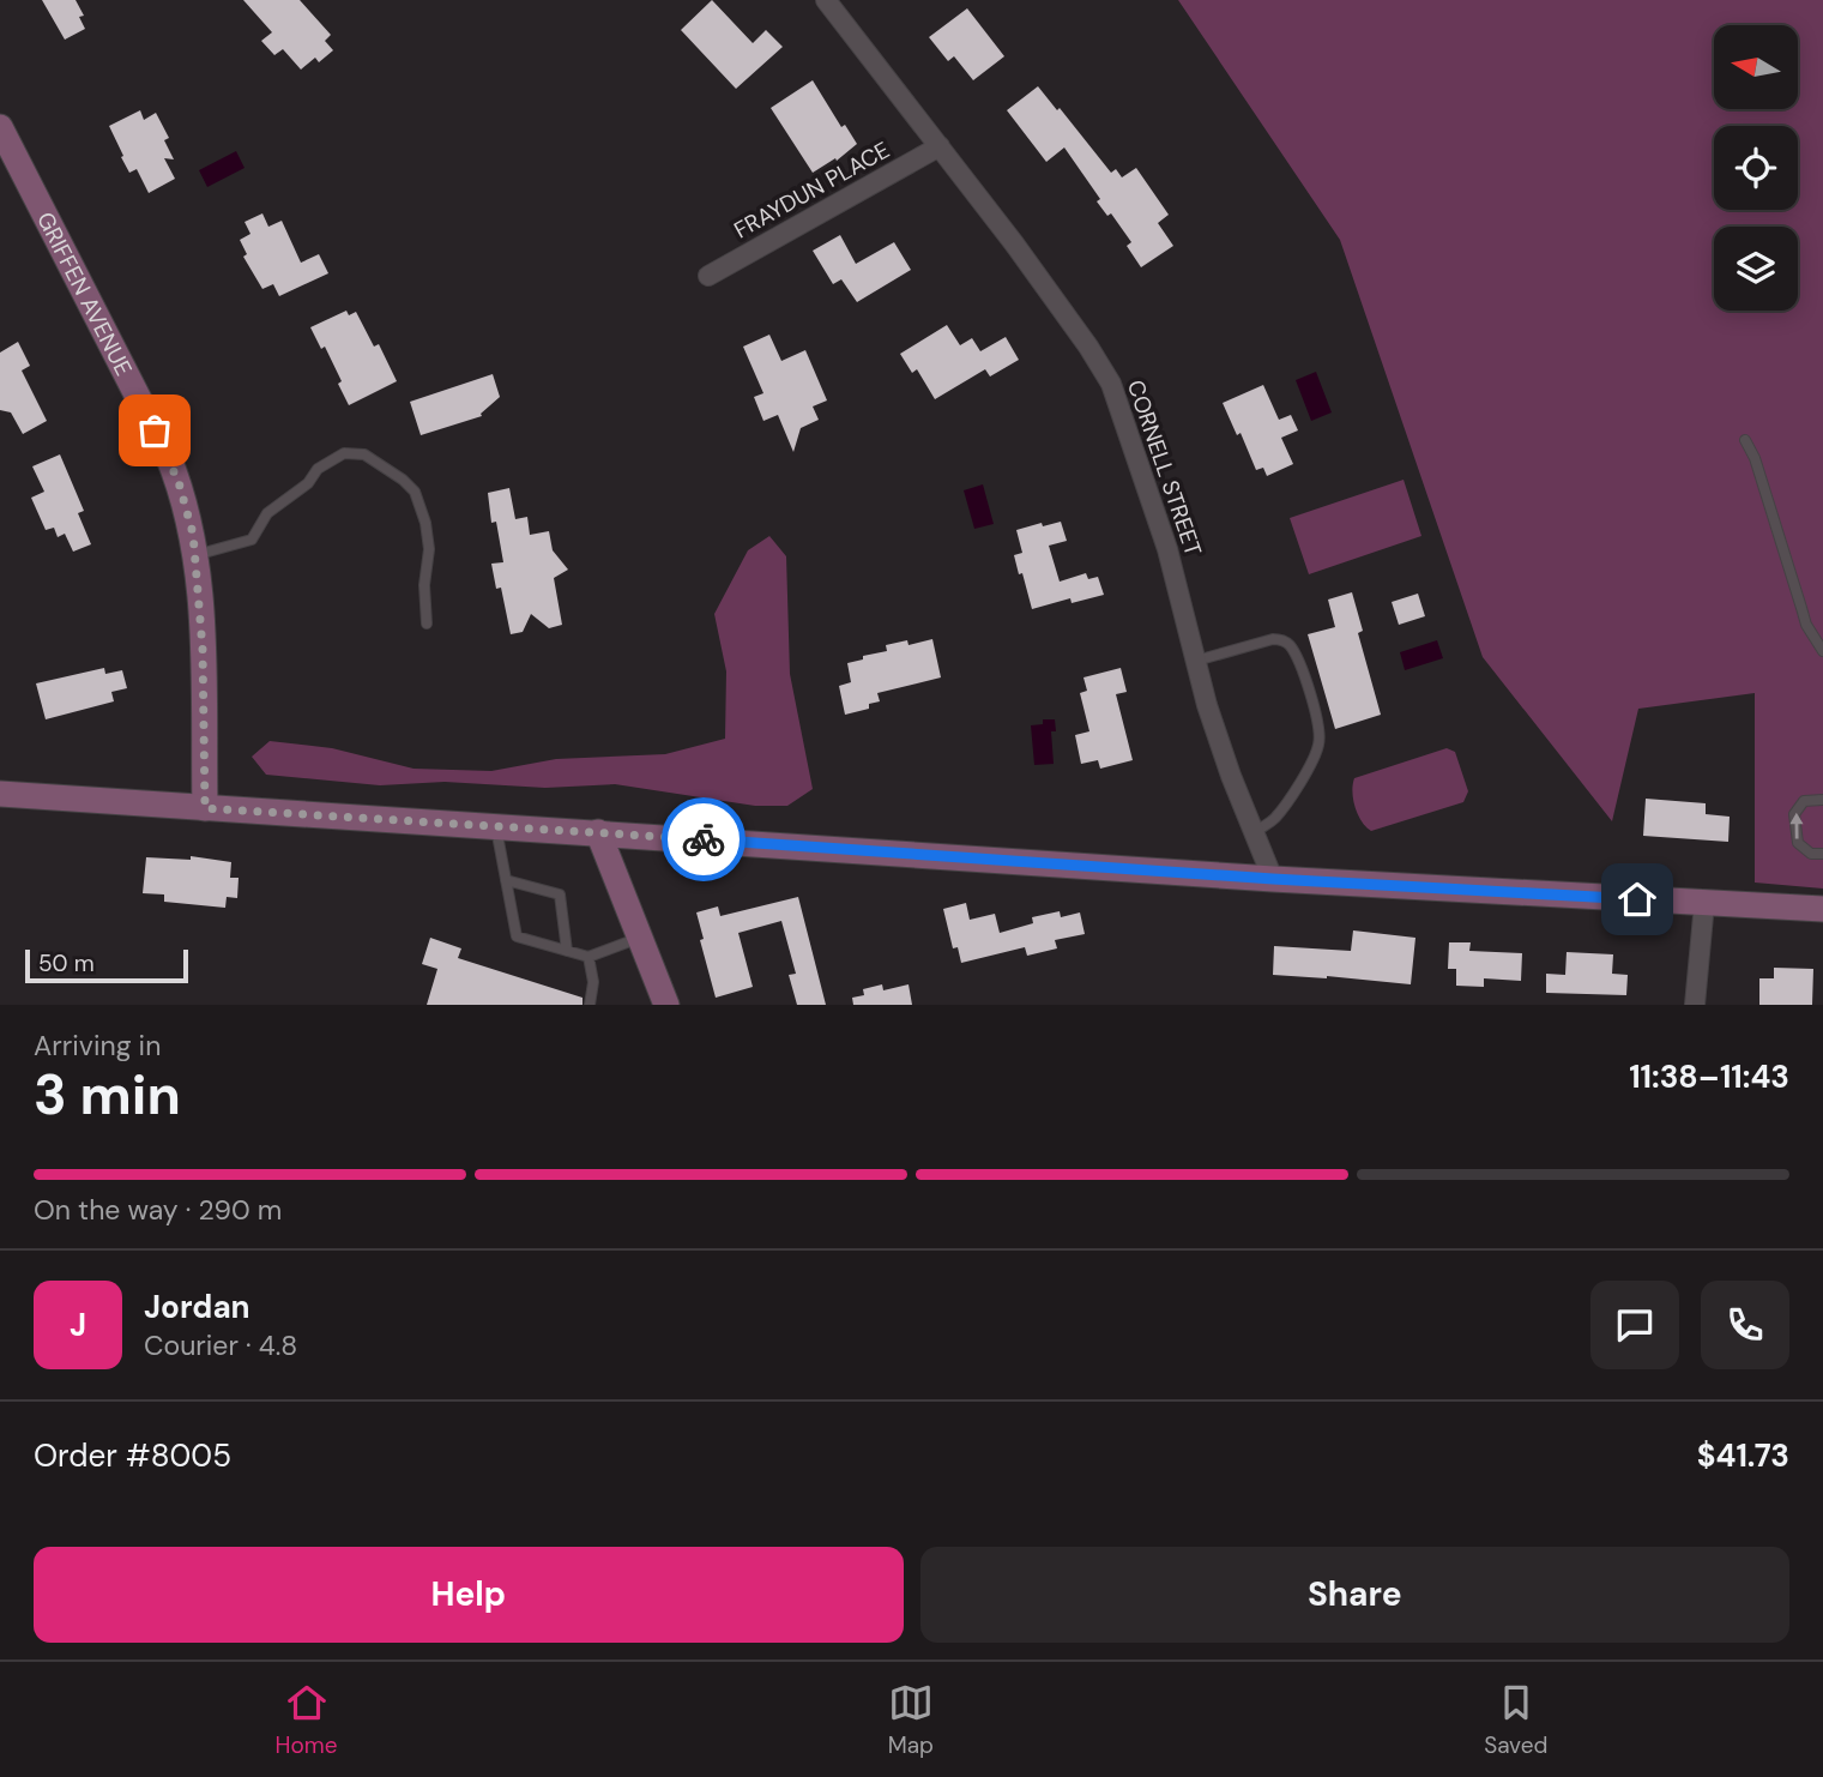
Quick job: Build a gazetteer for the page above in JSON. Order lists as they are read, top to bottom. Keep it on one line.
{"streets":{"main road":["GRIFFEN AVENUE"],"street":["FRAYDUN PLACE","CORNELL STREET"]},"crossings":[["FRAYDUN PLACE","CORNELL STREET"]],"scale_bar":"50 m","north":"left","page":{"scale":"50 m","heading":["3 min","Arriving in","11:38–11:43"],"panel":["Jordan","Courier · 4.8","Order #8005","$41.73"],"bar":"On the way · 290 m","round":"J","buttons":["Help","Share"],"tabs":["Home","Map","Saved"]}}
